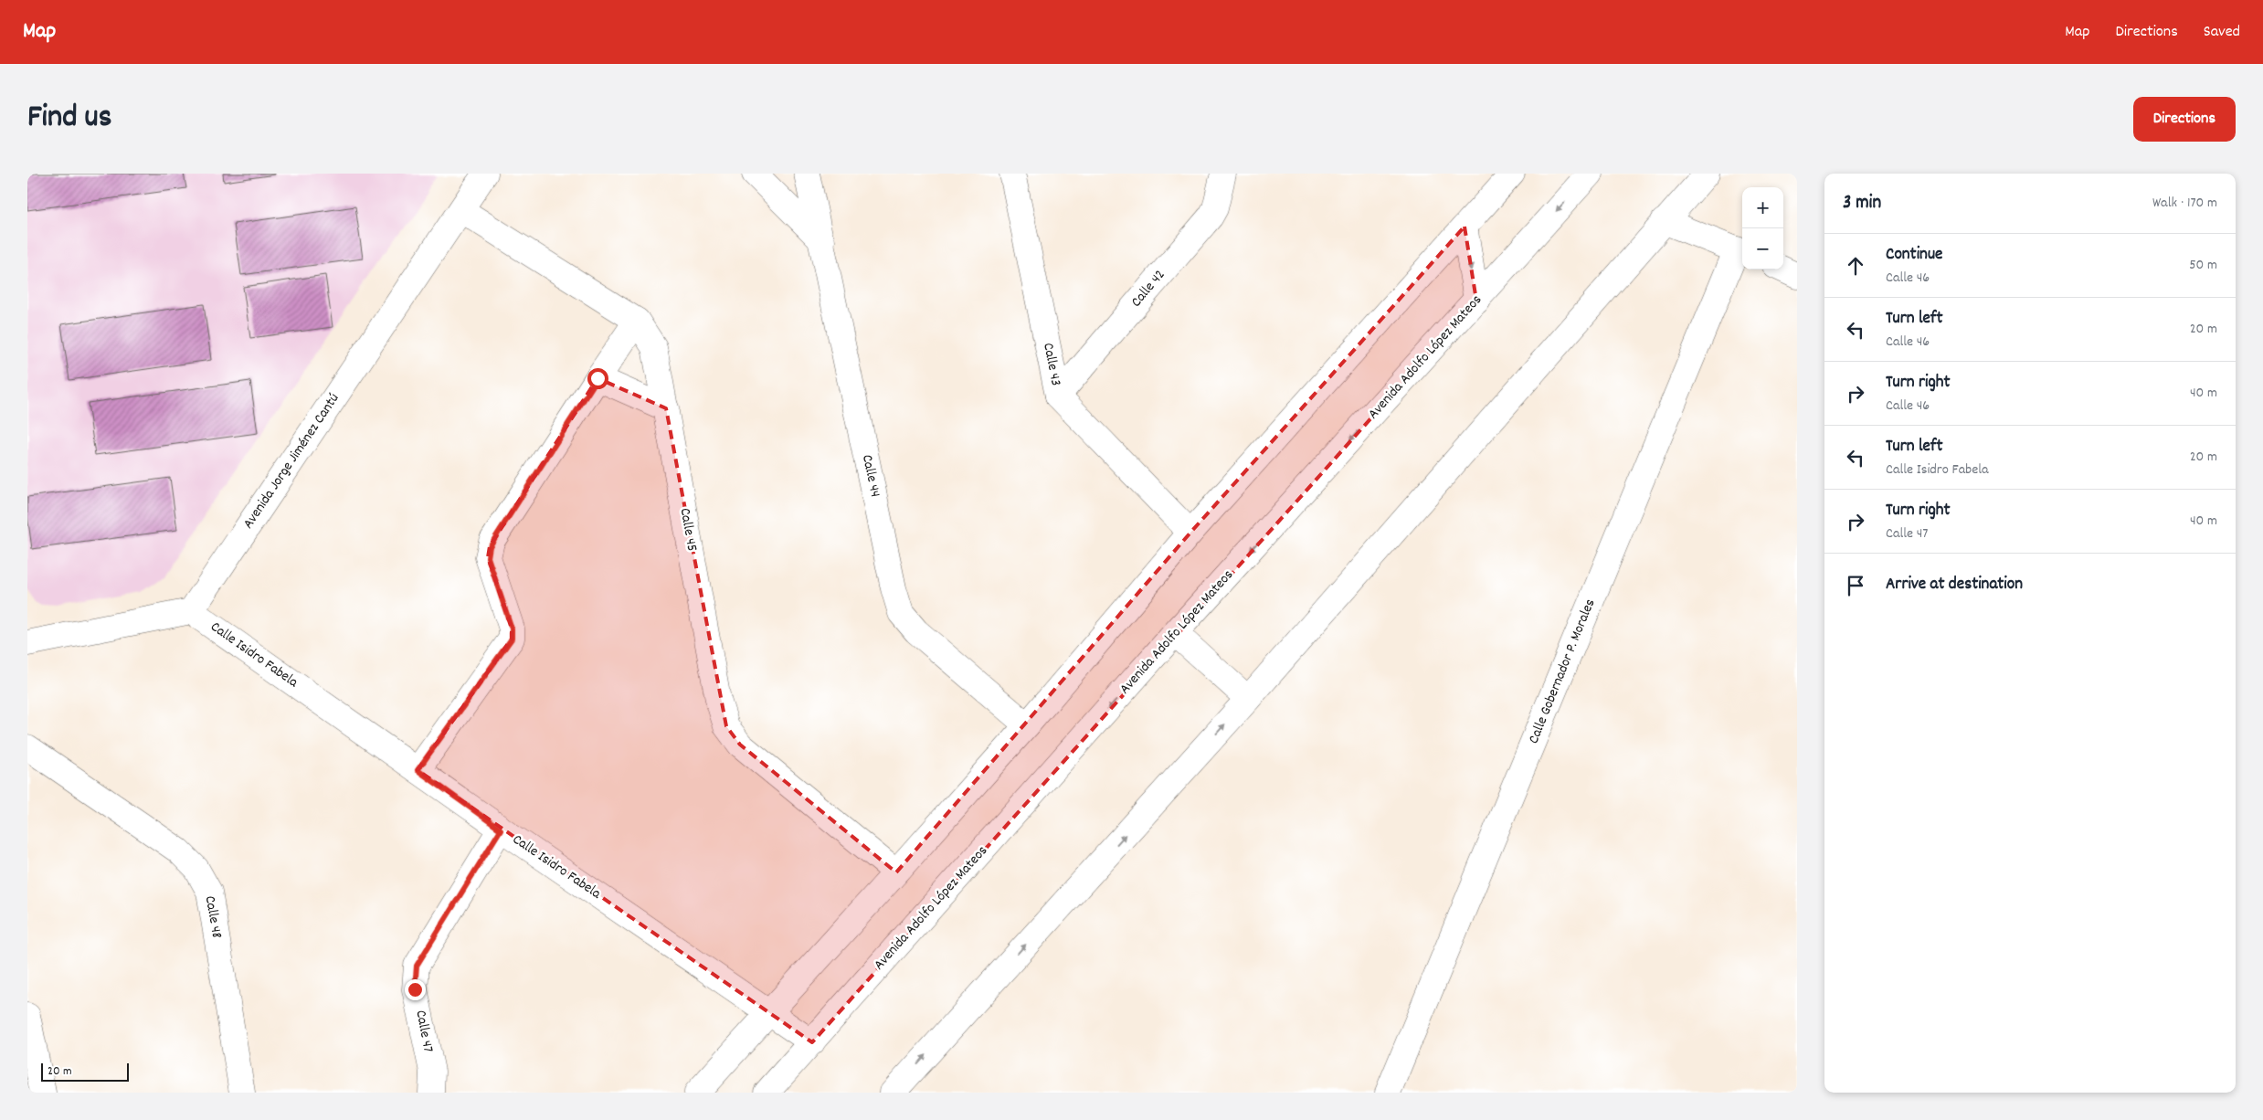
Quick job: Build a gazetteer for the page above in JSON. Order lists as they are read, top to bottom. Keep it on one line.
{"streets":{"street":["Calle 42","Avenida Adolfo López Mateos","Calle 43","Avenida Jorge Jiménez Cantú","Calle 44","Calle 45","Calle Isidro Fabela","Calle Gobernador P. Morales","Calle 48","Calle 47"]},"crossings":[["Calle 42","Calle 43"],["Avenida Adolfo López Mateos","Calle Isidro Fabela"],["Avenida Jorge Jiménez Cantú","Calle 45"],["Avenida Jorge Jiménez Cantú","Calle Isidro Fabela"],["Calle Isidro Fabela","Calle 47"]],"scale_bar":"20 m","page":{"header":"Map","nav":["Map","Directions","Saved"],"title":"Find us","buttons":"Directions","heading":["3 min","Walk · 170 m"],"map_buttons":["+","−"],"list":[["Continue","Calle 46","50 m"],["Turn left","Calle 46","20 m"],["Turn right","Calle 46","40 m"],["Turn left","Calle Isidro Fabela","20 m"],["Turn right","Calle 47","40 m"],"Arrive at destination"],"scale":"20 m"}}
